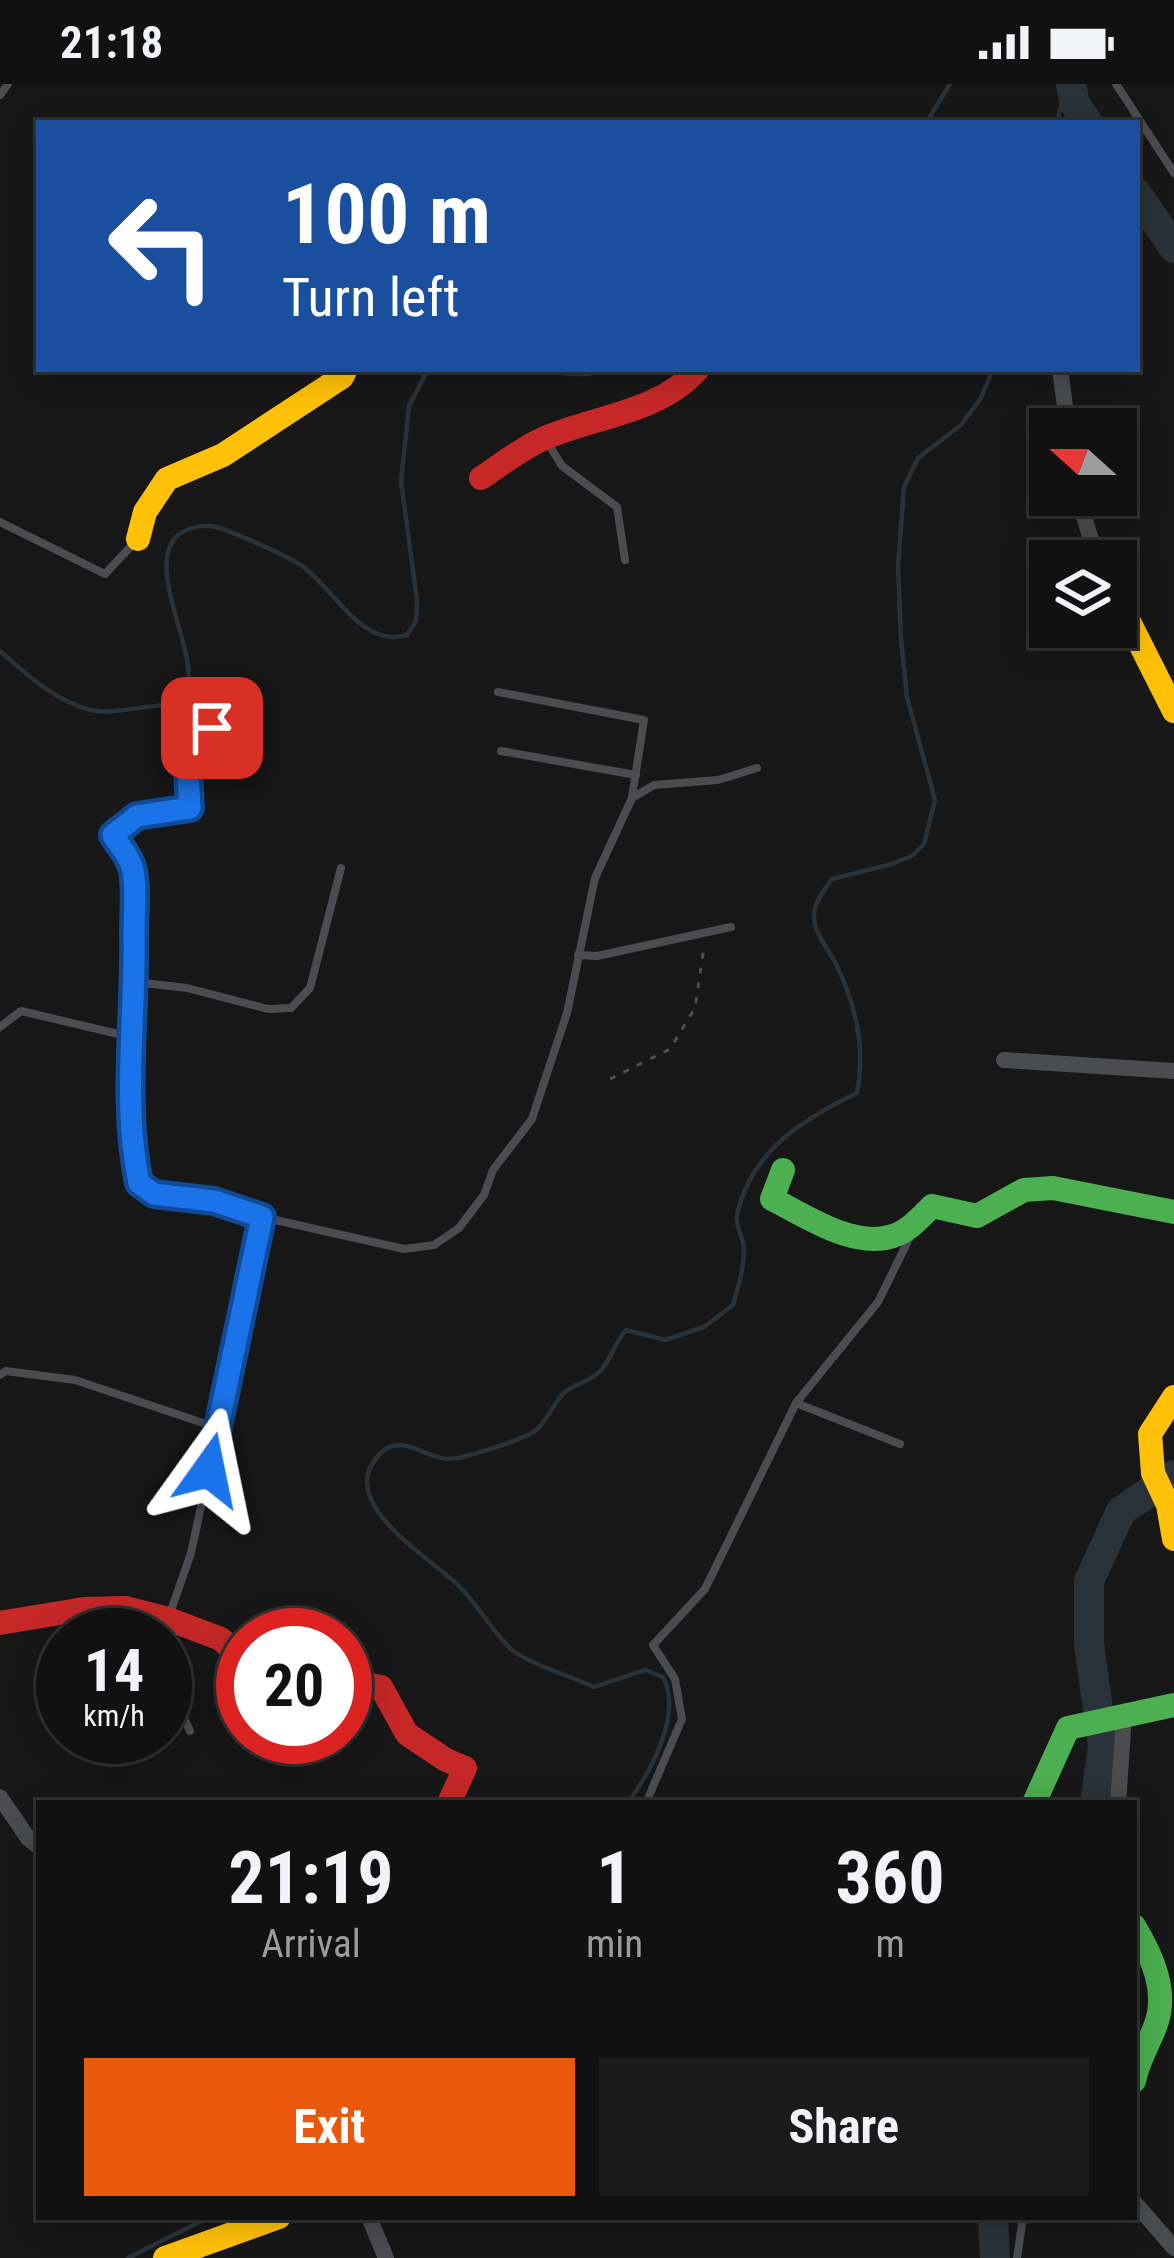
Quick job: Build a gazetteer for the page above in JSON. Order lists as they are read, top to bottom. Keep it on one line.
{"north":"left","page":{"status":"21:18","turn":["100 m","Turn left"],"speed":"14 km/h","limit":"20","eta":["21:19","Arrival","1","min","360","m"],"buttons":["Exit","Share"]}}
